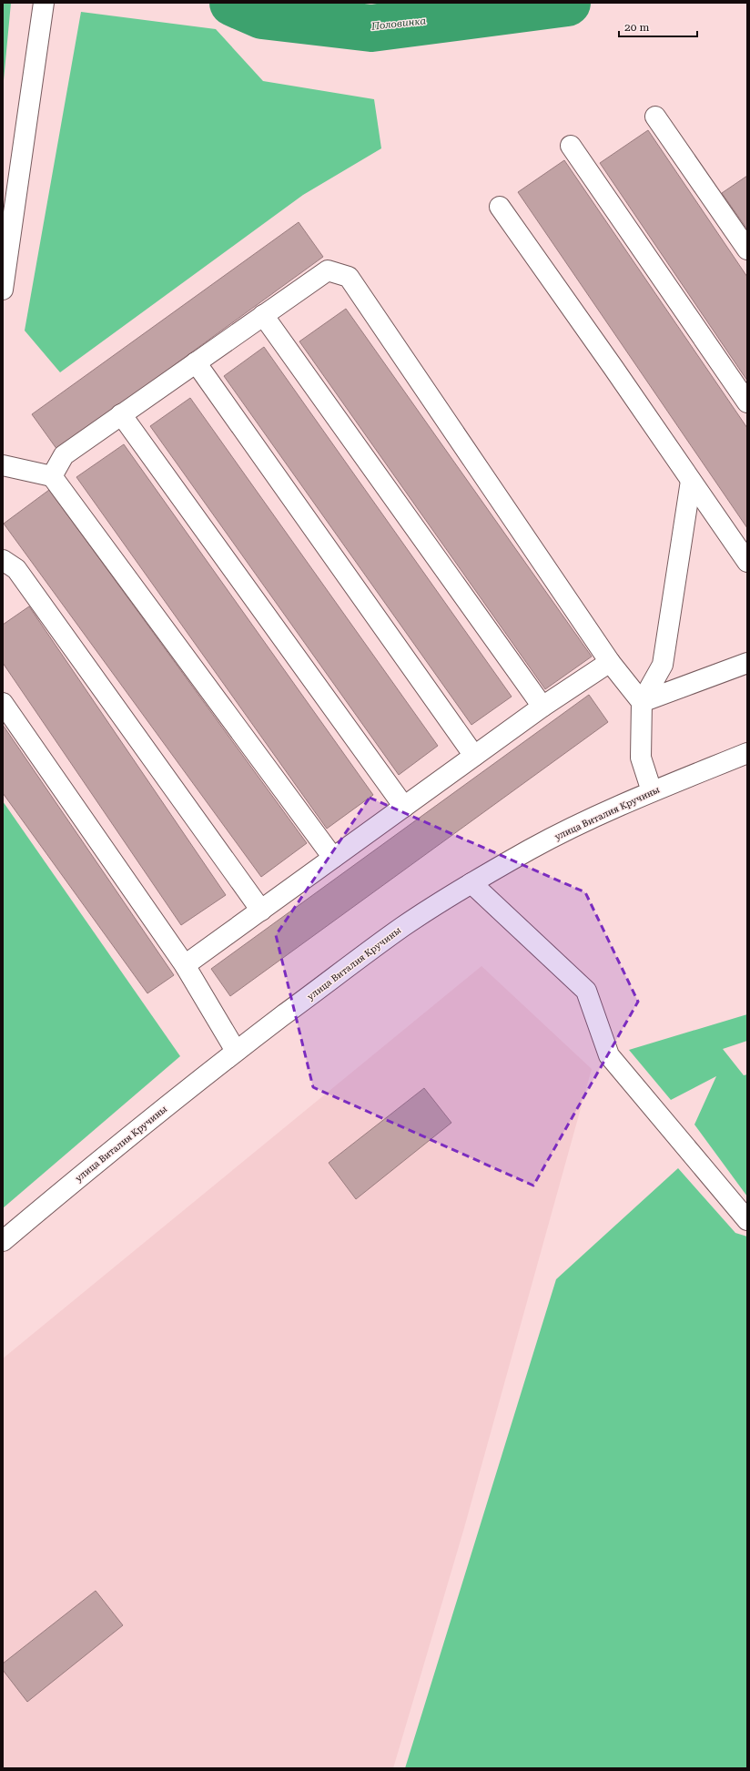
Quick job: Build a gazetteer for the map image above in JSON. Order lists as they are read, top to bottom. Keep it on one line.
{"streets":{"street":["улица Виталия Кручины"]},"water":["Половинка"],"scale_bar":"20 m"}
